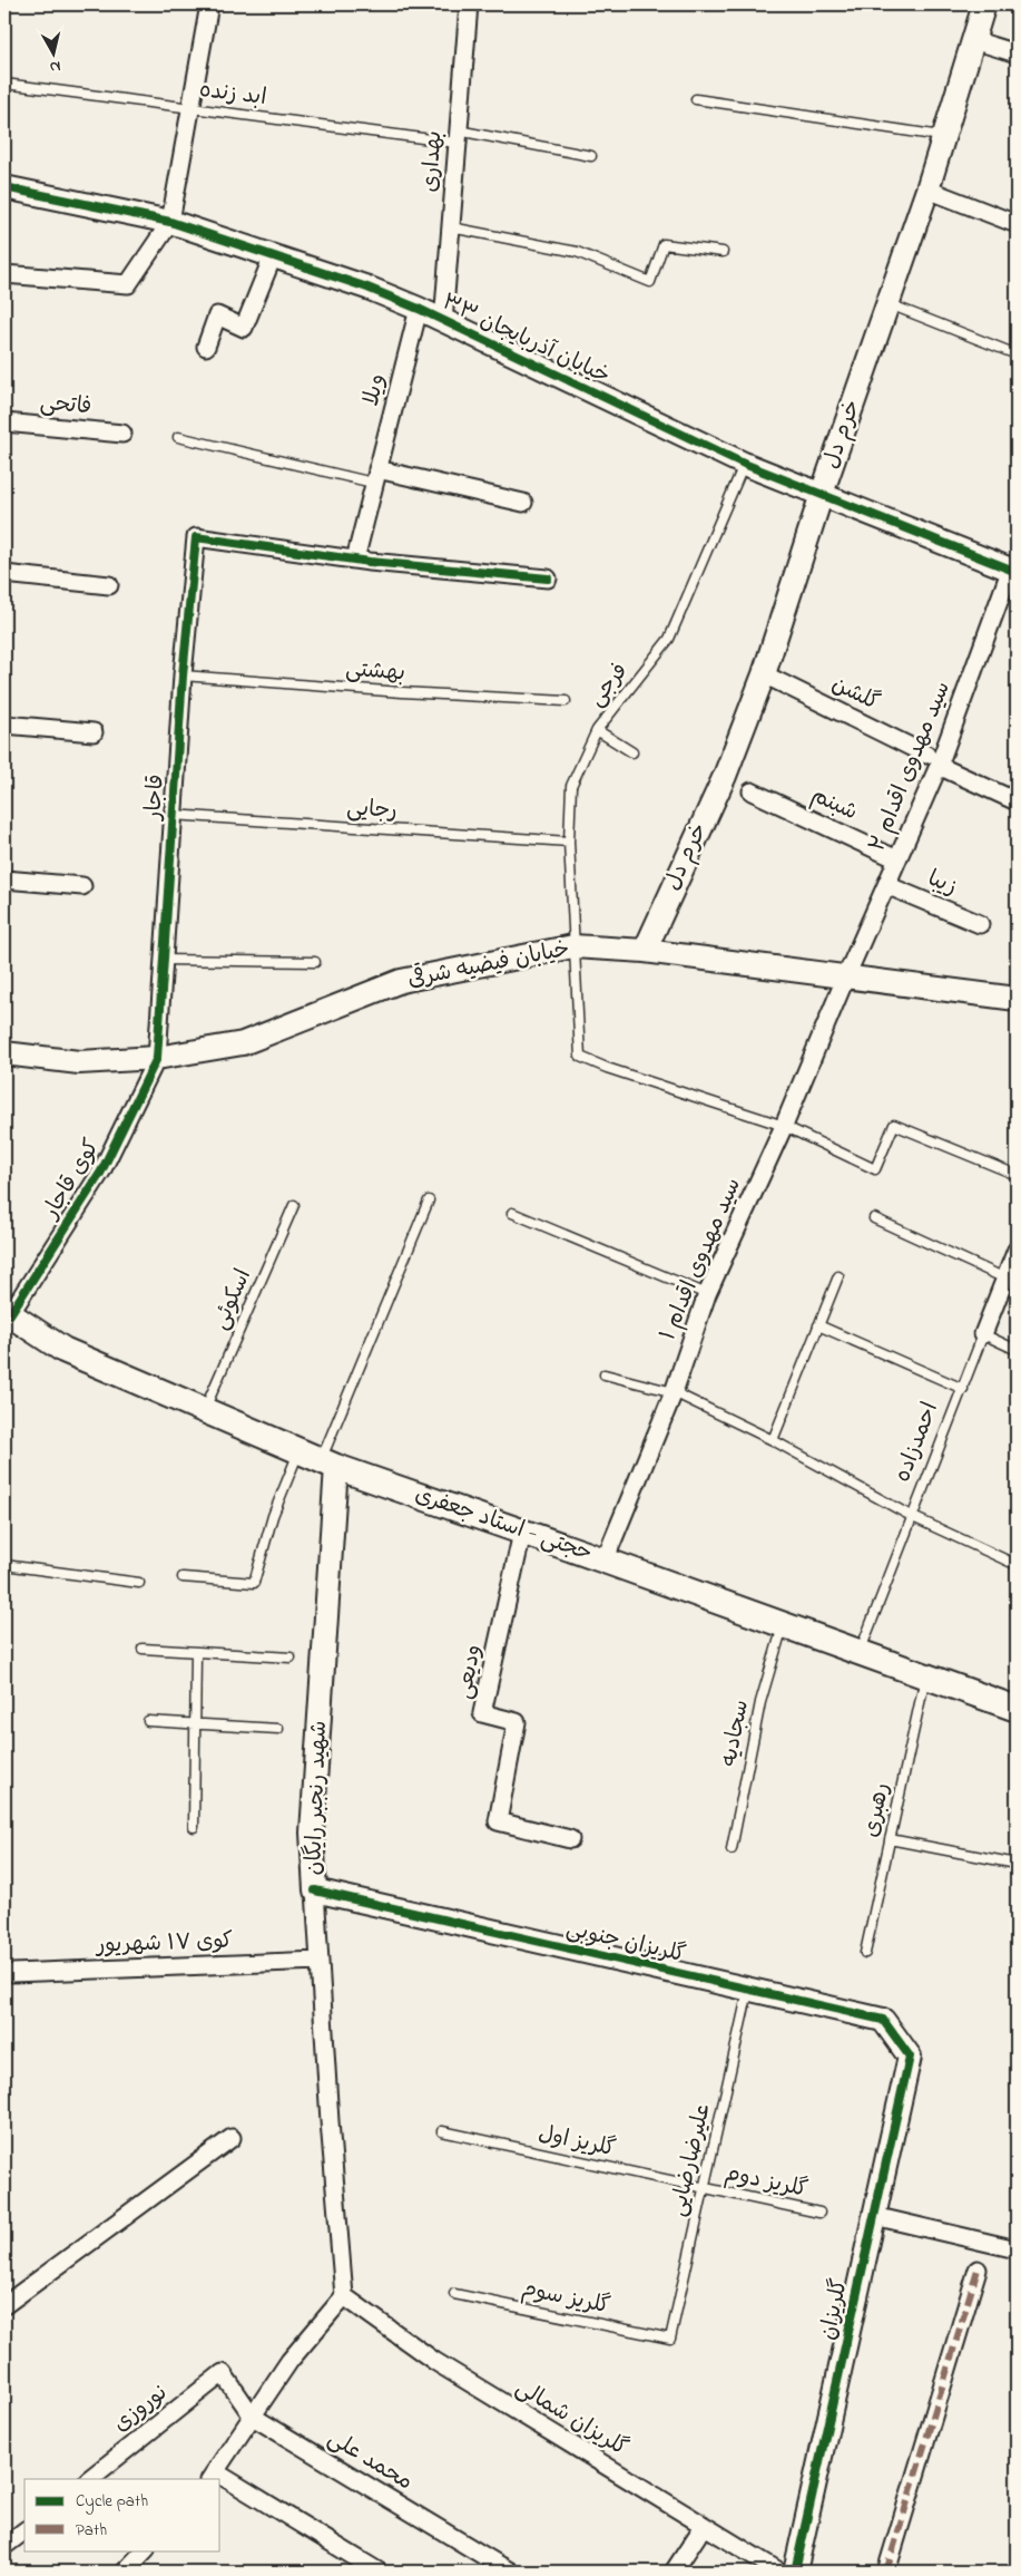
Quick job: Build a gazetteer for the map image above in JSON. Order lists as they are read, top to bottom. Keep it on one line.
{"streets":{"main road":["حجتی - استاد جعفری"],"street":["بهداری","خیابان آذربایجان ۳۳","ویلا","فاتحی","خرم دل","گلشن","سید مهدوی اقدام ۲","قاجار","شبنم","زیبا","خیابان فیضیه شرقی","کوی قاجار","سید مهدوی اقدام ۱","احمدزاده","ودیعی","شهید رنجبر رایگان","گلریزان جنوبی","کوی ۱۷ شهریور","گلریزان","نوروزی","گلریزان شمالی","محمد علی"],"lane":["ابد زنده","بهشتی","فرجی","رجایی","اسکوئی","سجادیه","رهبری","گلریز اول","علیرضارضایی","گلریز دوم","گلریز سوم"]},"crossings":[["ابد زنده","بهداری"],["بهداری","خیابان آذربایجان ۳۳"],["خیابان آذربایجان ۳۳","ویلا"],["خیابان آذربایجان ۳۳","خرم دل"],["خیابان آذربایجان ۳۳","فرجی"],["خیابان آذربایجان ۳۳","سید مهدوی اقدام ۲"],["ویلا","قاجار"],["خرم دل","گلشن"],["خرم دل","خیابان فیضیه شرقی"],["بهشتی","قاجار"],["فرجی","رجایی"],["فرجی","خیابان فیضیه شرقی"],["فرجی","سید مهدوی اقدام ۱"],["گلشن","سید مهدوی اقدام ۲"],["سید مهدوی اقدام ۲","شبنم"],["سید مهدوی اقدام ۲","زیبا"],["سید مهدوی اقدام ۲","خیابان فیضیه شرقی"],["سید مهدوی اقدام ۲","سید مهدوی اقدام ۱"],["قاجار","رجایی"],["قاجار","خیابان فیضیه شرقی"],["قاجار","کوی قاجار"],["خیابان فیضیه شرقی","کوی قاجار"],["خیابان فیضیه شرقی","سید مهدوی اقدام ۱"],["کوی قاجار","حجتی - استاد جعفری"],["سید مهدوی اقدام ۱","حجتی - استاد جعفری"],["اسکوئی","حجتی - استاد جعفری"],["احمدزاده","حجتی - استاد جعفری"],["حجتی - استاد جعفری","ودیعی"],["حجتی - استاد جعفری","سجادیه"],["حجتی - استاد جعفری","شهید رنجبر رایگان"],["حجتی - استاد جعفری","رهبری"],["شهید رنجبر رایگان","گلریزان جنوبی"],["شهید رنجبر رایگان","کوی ۱۷ شهریور"],["شهید رنجبر رایگان","گلریزان شمالی"],["گلریزان جنوبی","علیرضارضایی"],["گلریزان جنوبی","گلریزان"],["گلریز اول","علیرضارضایی"],["گلریز اول","گلریز دوم"],["علیرضارضایی","گلریز دوم"],["علیرضارضایی","گلریز سوم"],["نوروزی","محمد علی"]],"legend":["Cycle path","Path"],"north":"bottom"}
